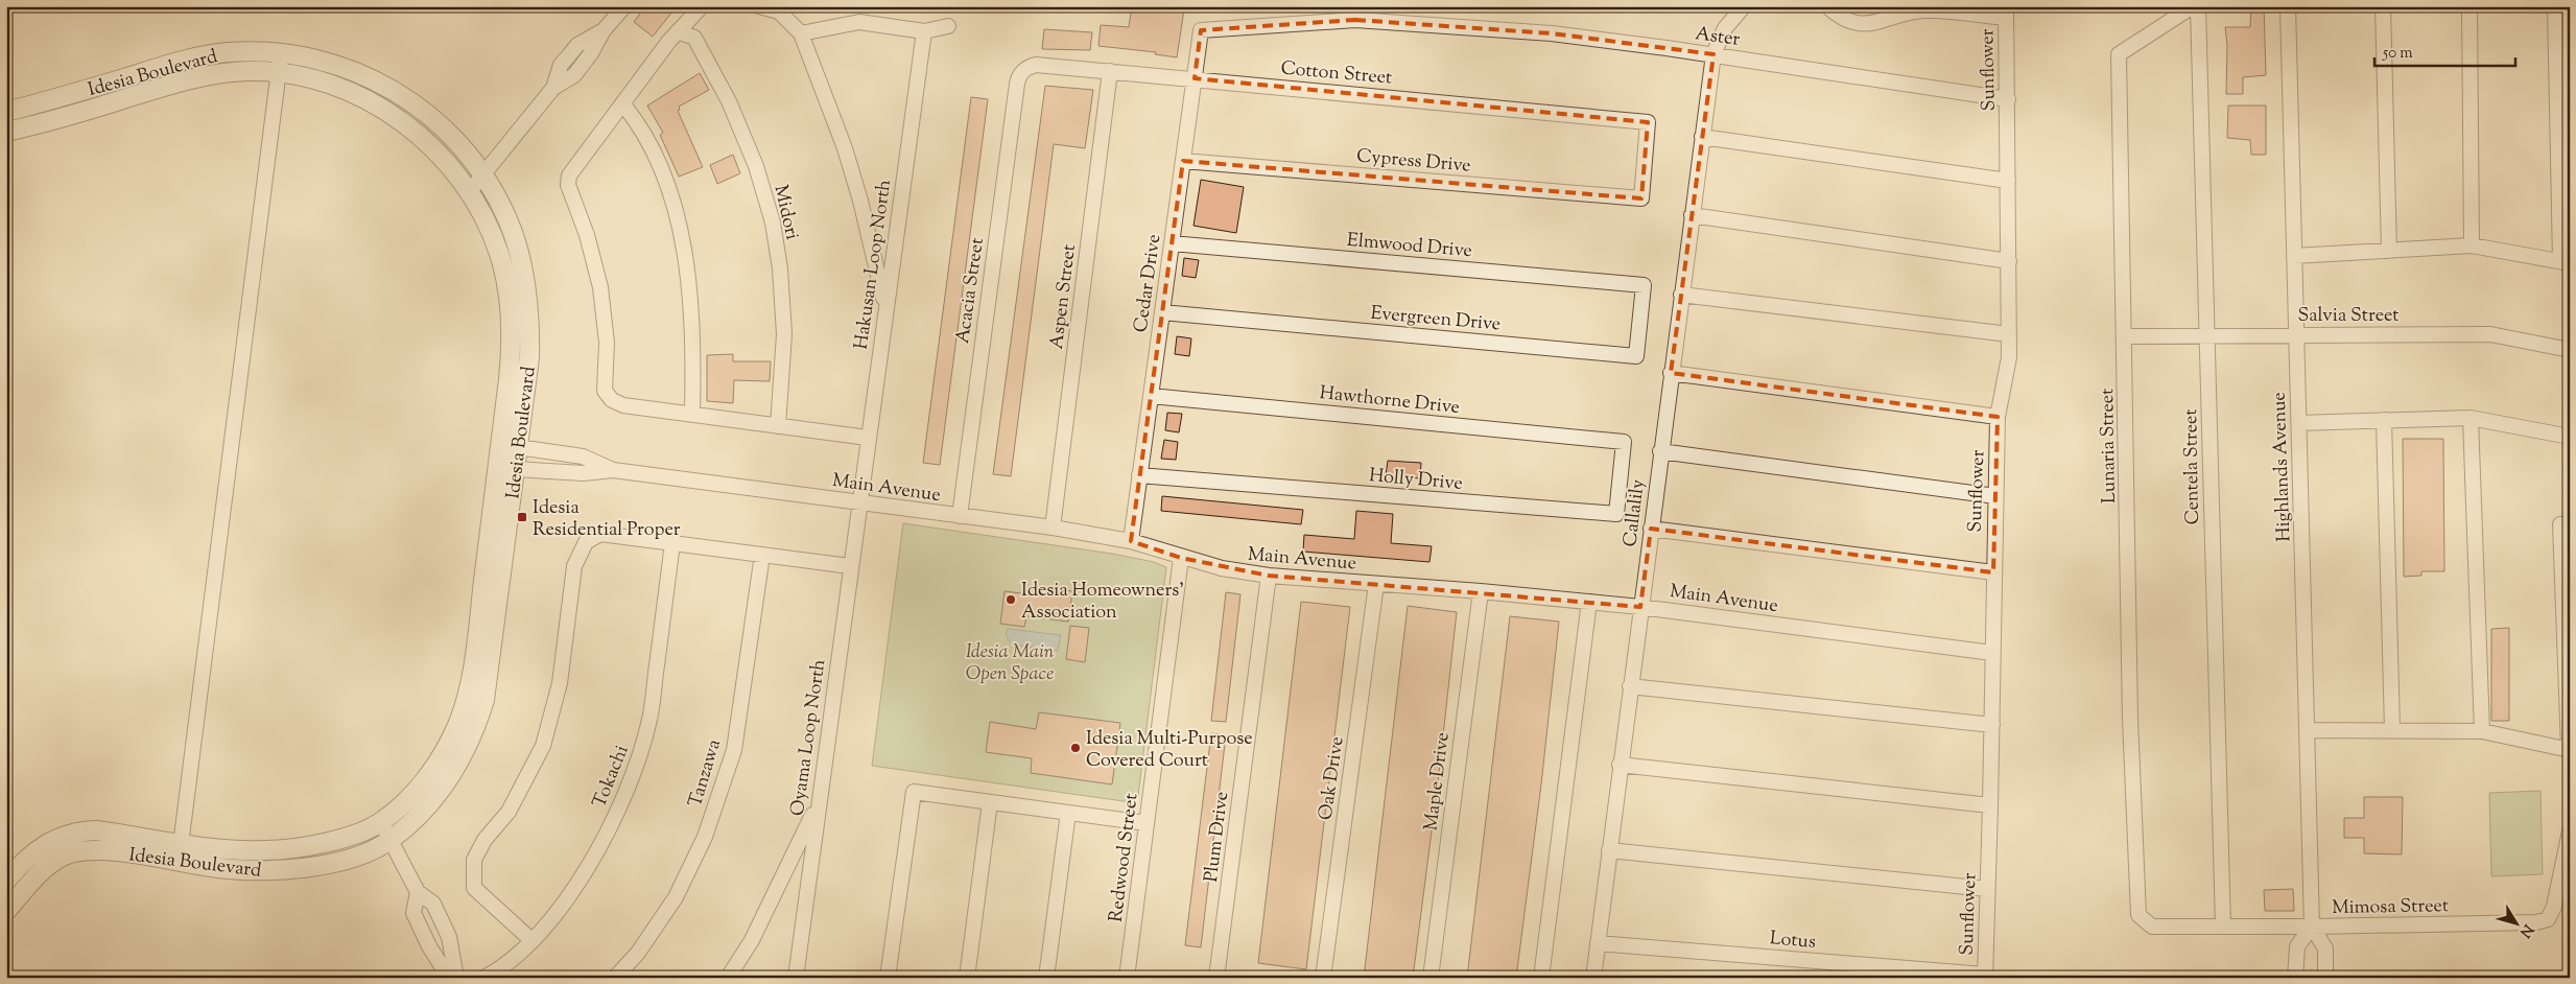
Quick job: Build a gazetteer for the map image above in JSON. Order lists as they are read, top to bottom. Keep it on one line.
{"streets":{"street":["Aster","Sunflower","Idesia Boulevard","Cotton Street","Cypress Drive","Midori","Elmwood Drive","Hakusan Loop North","Cedar Drive","Acacia Street","Aspen Street","Salvia Street","Evergreen Drive","Hawthorne Drive","Lunaria Street","Centela Street","Highlands Avenue","Holly Drive","Main Avenue","Callalily","Oyama Loop North","Tanzawa","Tokachi","Oak Drive","Maple Drive","Plum Drive","Redwood Street","Mimosa Street","Lotus"]},"crossings":[["Aster","Sunflower"],["Aster","Cedar Drive"],["Aster","Callalily"],["Sunflower","Main Avenue"],["Sunflower","Lotus"],["Idesia Boulevard","Main Avenue"],["Cotton Street","Cypress Drive"],["Cotton Street","Cedar Drive"],["Cotton Street","Acacia Street"],["Cotton Street","Aspen Street"],["Cypress Drive","Cedar Drive"],["Elmwood Drive","Cedar Drive"],["Elmwood Drive","Evergreen Drive"],["Hakusan Loop North","Main Avenue"],["Hakusan Loop North","Oyama Loop North"],["Cedar Drive","Evergreen Drive"],["Cedar Drive","Hawthorne Drive"],["Cedar Drive","Holly Drive"],["Cedar Drive","Main Avenue"],["Acacia Street","Main Avenue"],["Aspen Street","Main Avenue"],["Salvia Street","Lunaria Street"],["Salvia Street","Centela Street"],["Salvia Street","Highlands Avenue"],["Hawthorne Drive","Holly Drive"],["Lunaria Street","Mimosa Street"],["Centela Street","Mimosa Street"],["Highlands Avenue","Mimosa Street"],["Main Avenue","Callalily"],["Main Avenue","Oyama Loop North"],["Main Avenue","Oak Drive"],["Main Avenue","Maple Drive"],["Main Avenue","Plum Drive"],["Main Avenue","Redwood Street"],["Callalily","Lotus"]],"parks":["Idesia Main Open Space"],"places":{"transit":["Idesia Residential Proper"],"other":["Idesia Homeowners' Association","Idesia Multi-Purpose Covered Court"]},"scale_bar":"50 m","north":"bottom right"}
